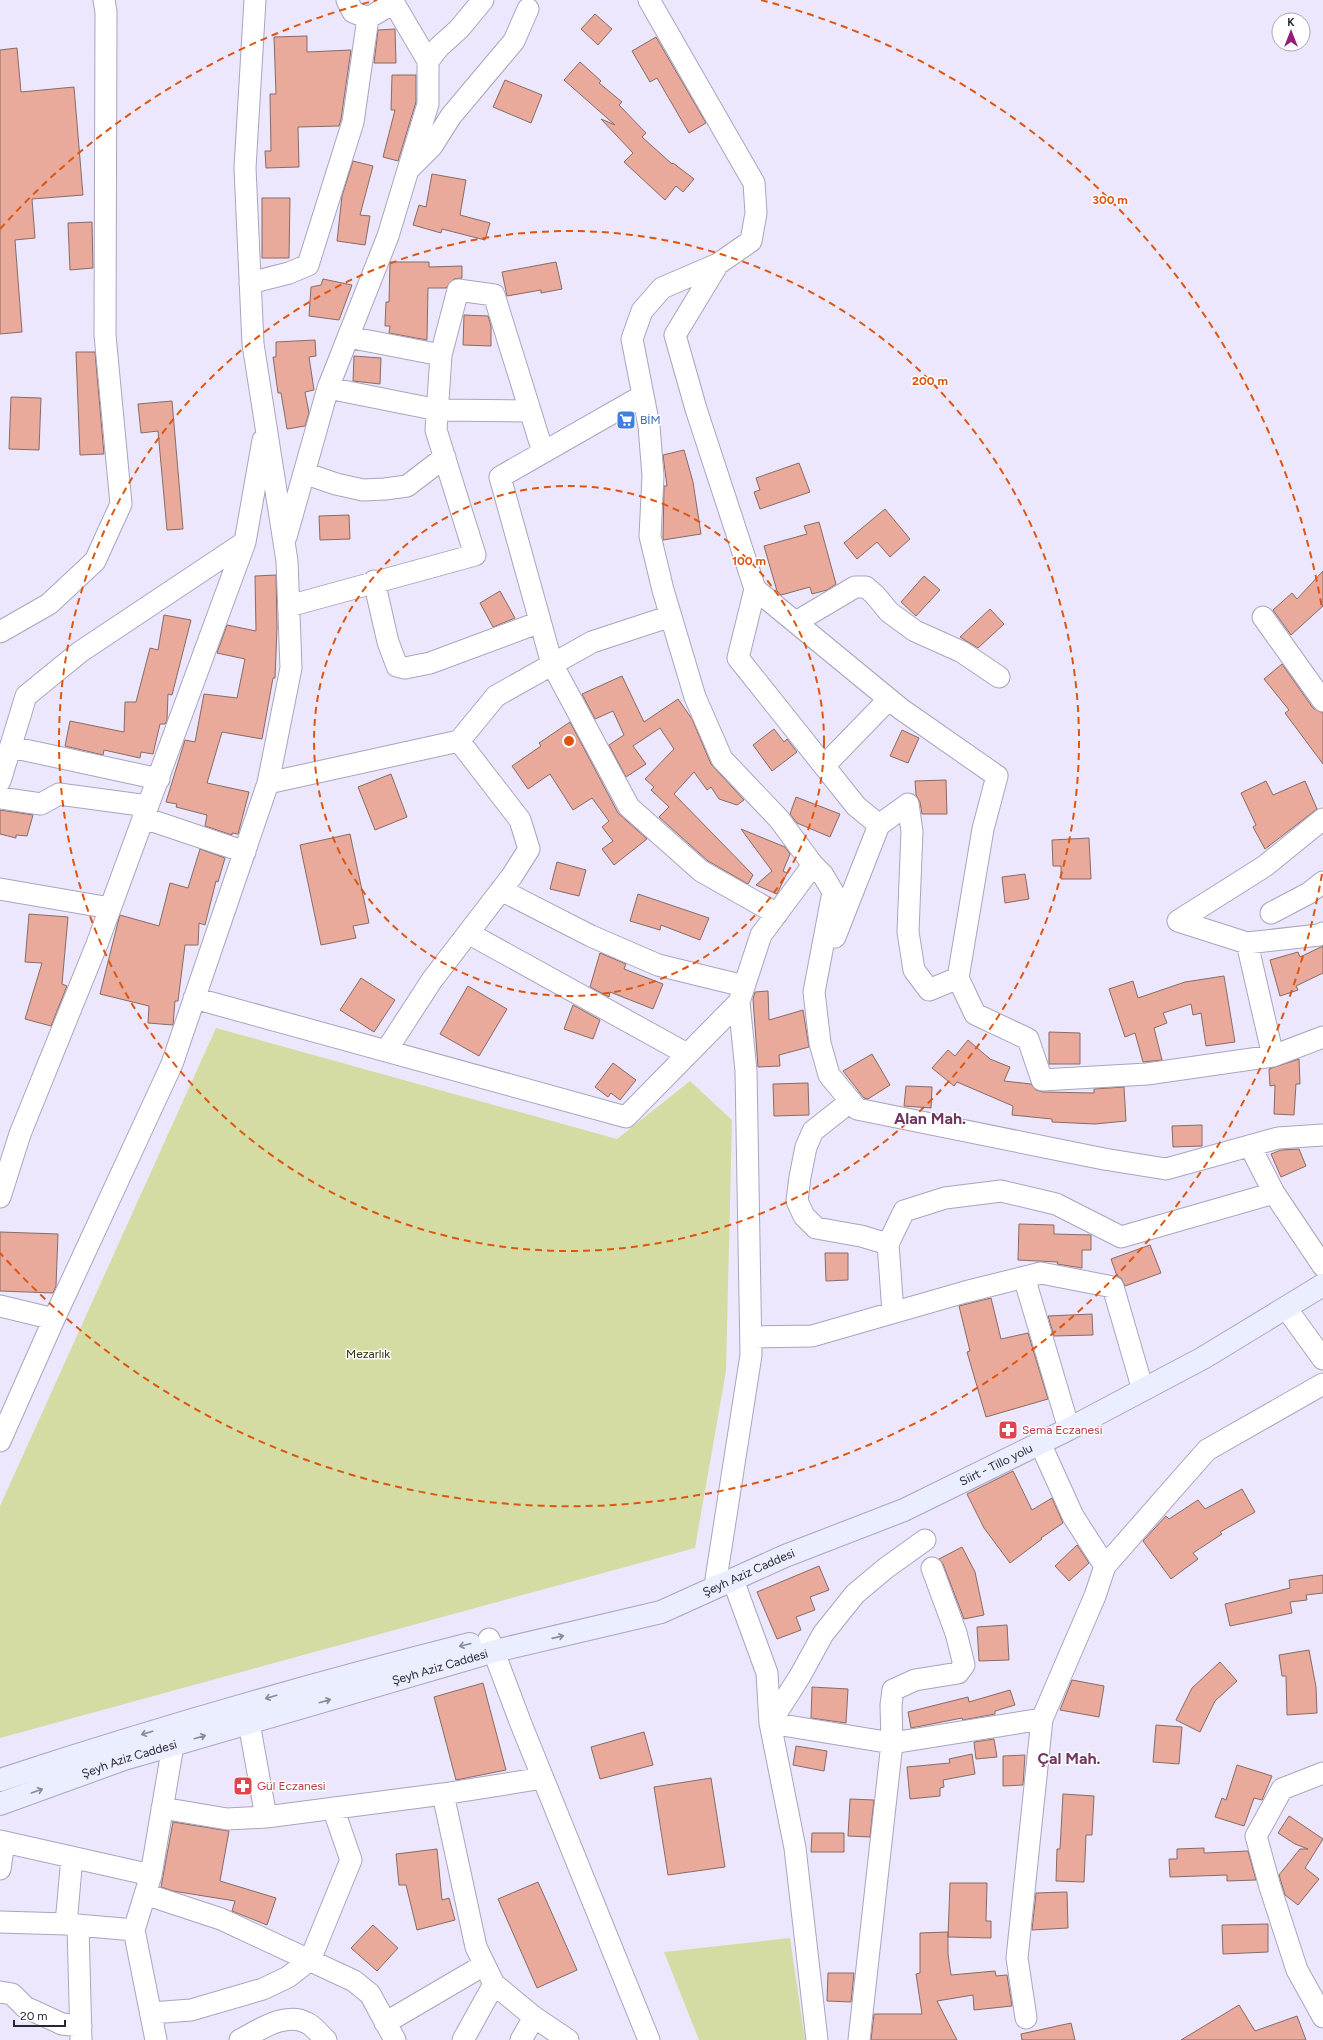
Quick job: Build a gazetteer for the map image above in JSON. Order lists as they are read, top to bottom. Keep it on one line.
{"streets":{"main road":["Siirt - Tillo yolu","Şeyh Aziz Caddesi"]},"crossings":[["Siirt - Tillo yolu","Şeyh Aziz Caddesi"]],"districts":["Alan Mah.","Çal Mah."],"parks":["Mezarlık"],"places":{"supermarket":["BİM"],"pharmacy":["Sema Eczanesi","Gül Eczanesi"]},"scale_bar":"20 m","north":"top","rings":["300 m","200 m","100 m"]}
